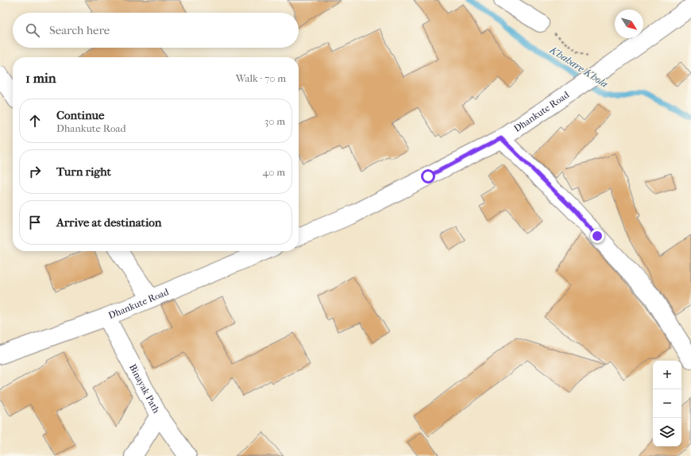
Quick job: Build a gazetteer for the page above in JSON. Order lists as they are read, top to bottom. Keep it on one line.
{"streets":{"main road":["Dhankute Road","Binayak Path"]},"crossings":[["Dhankute Road","Binayak Path"]],"water":["Khahare Khola"],"north":"bottom right","page":{"search":"Search here","heading":["1 min","Walk · 70 m"],"list":[["Continue","Dhankute Road","30 m"],["Turn right","40 m"],"Arrive at destination"],"map_buttons":["+","−"]}}
